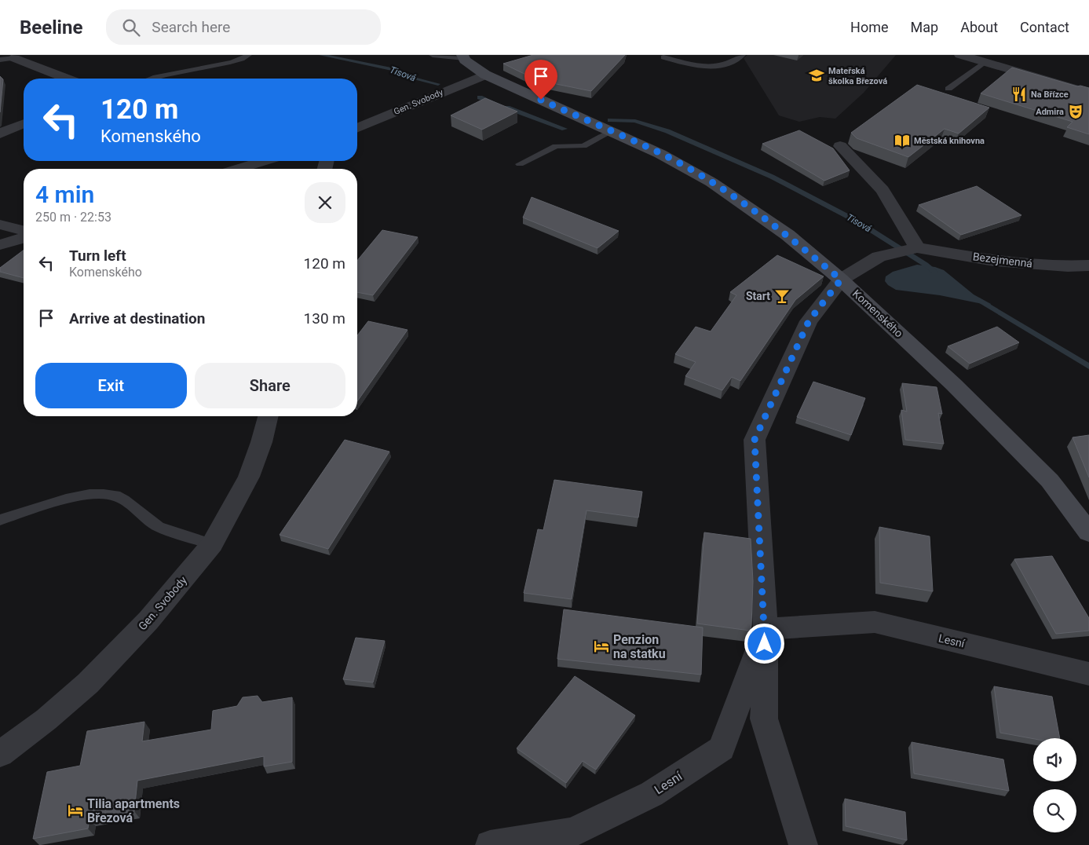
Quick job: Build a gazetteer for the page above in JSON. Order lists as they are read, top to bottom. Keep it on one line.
{"streets":{"street":["Gen. Svobody","Bezejmenná","Komenského","Lesní"]},"crossings":[["Gen. Svobody","Komenského"],["Bezejmenná","Komenského"],["Bezejmenná","Lesní"],["Komenského","Lesní"]],"water":["Tisová"],"places":{"school or university":["Mateřská školka Březová"],"restaurant":["Na Břízce"],"theatre":["Admira"],"library":["Městská knihovna"],"bar":["Start"],"hotel":["Penzion na statku","Tilia apartments Březová"]},"page":{"header":"Beeline","search":"Search here","nav":["Home","Map","About","Contact"],"turn":["120 m","Komenského"],"heading":["4 min","250 m · 22:53"],"list":[{"name":"Turn left","note":"Komenského","value":"120 m"},{"name":"Arrive at destination","value":"130 m"}],"buttons":["Exit","Share"]}}
